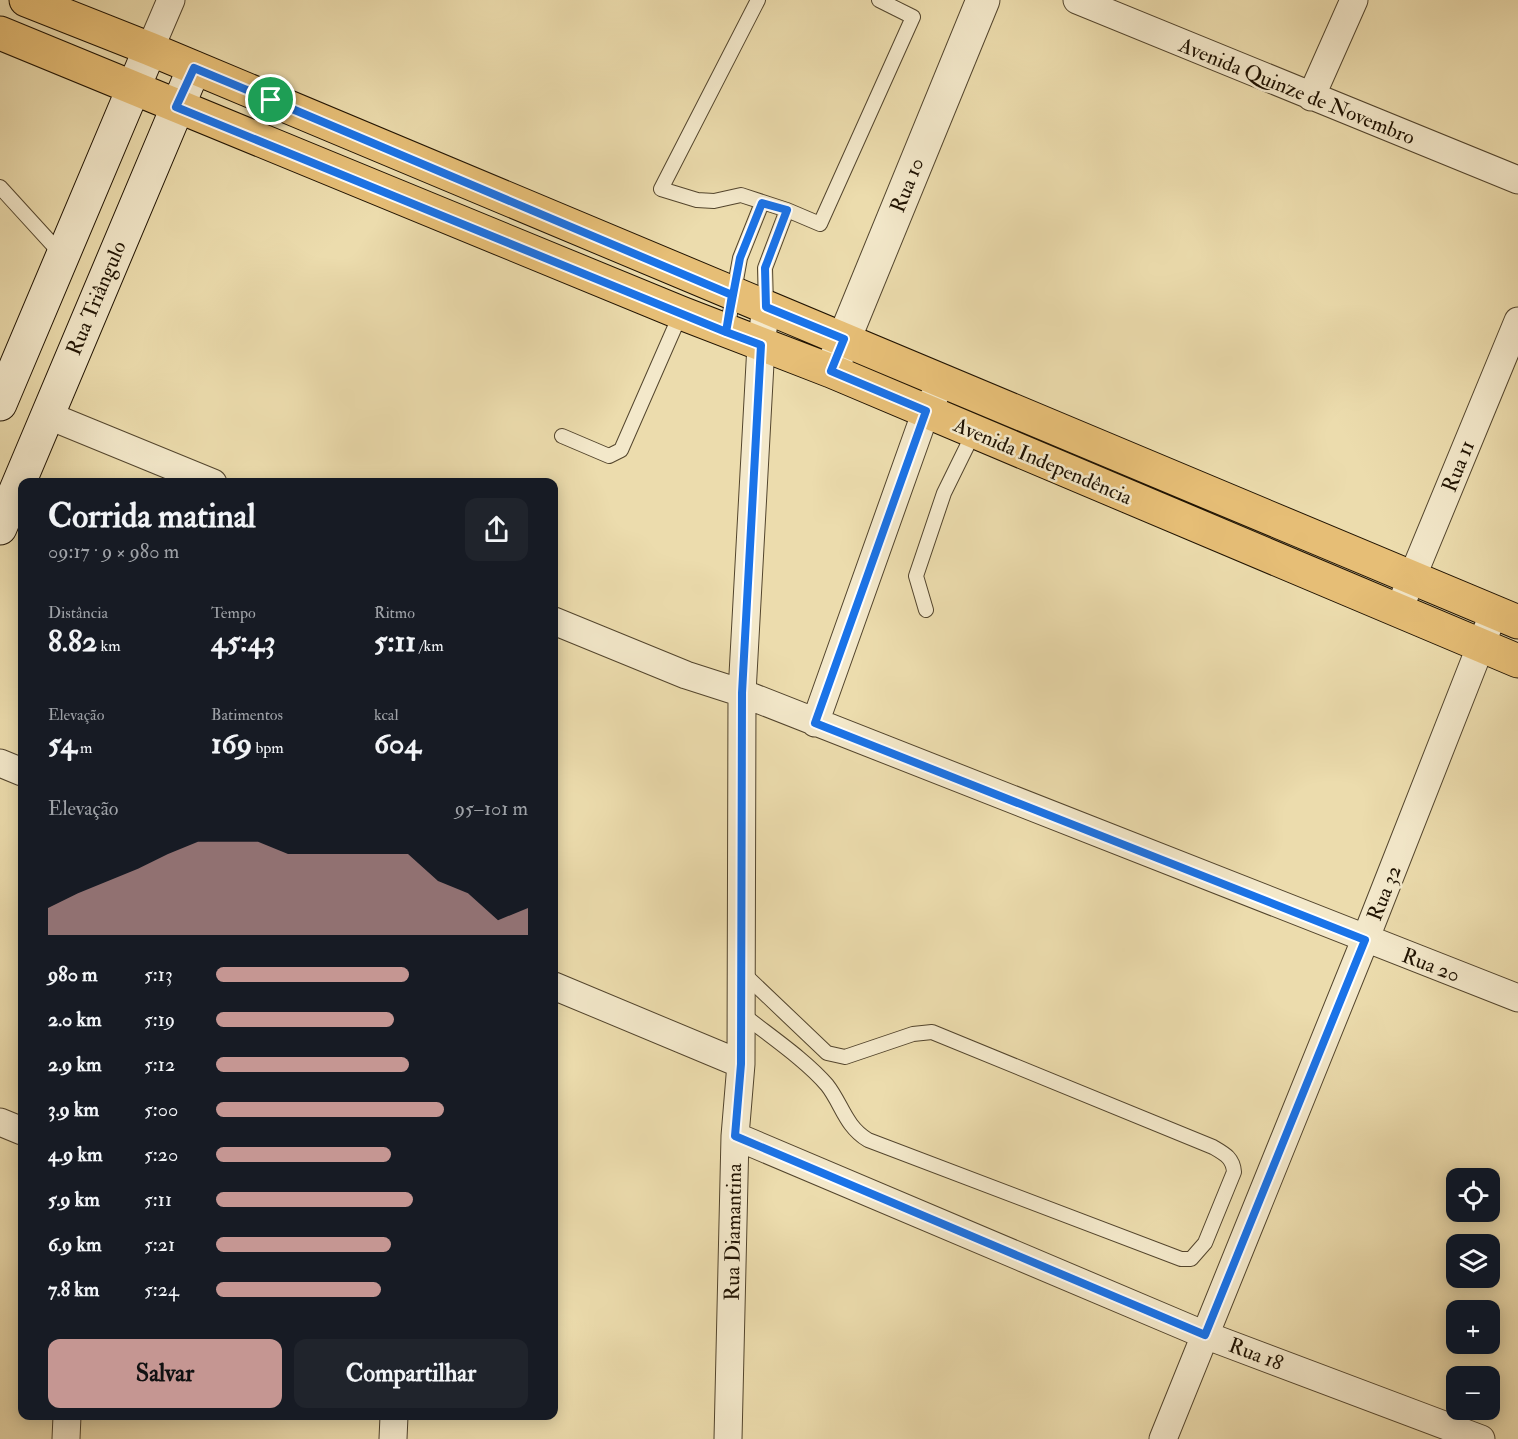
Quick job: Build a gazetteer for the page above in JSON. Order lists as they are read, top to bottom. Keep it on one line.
{"streets":{"main road":["Rua 10","Rua Triângulo","Avenida Independência"],"street":["Avenida Quinze de Novembro","Rua 11","Rua 32","Rua 20","Rua Diamantina","Rua 18"]},"crossings":[["Rua 10","Avenida Independência"],["Rua Triângulo","Avenida Independência"],["Avenida Independência","Rua 11"],["Avenida Independência","Rua 32"],["Avenida Independência","Rua Diamantina"],["Rua 32","Rua 20"],["Rua 32","Rua 18"],["Rua 20","Rua Diamantina"],["Rua Diamantina","Rua 18"]],"page":{"heading":["Corrida matinal","09:17 · 9 × 980 m"],"stats":[["Distância","8.82 km"],["Tempo","45:43"],["Ritmo","5:11 /km"],["Elevação","54 m"],["Batimentos","169 bpm"],["kcal","604"]],"chart":["Elevação","95–101 m"],"list":[{"name":"980 m","note":"5:13"},{"name":"2.0 km","note":"5:19"},{"name":"2.9 km","note":"5:12"},{"name":"3.9 km","note":"5:00"},{"name":"4.9 km","note":"5:20"},{"name":"5.9 km","note":"5:11"},{"name":"6.9 km","note":"5:21"},{"name":"7.8 km","note":"5:24"}],"map_buttons":["+","−"],"buttons":["Salvar","Compartilhar"]}}
